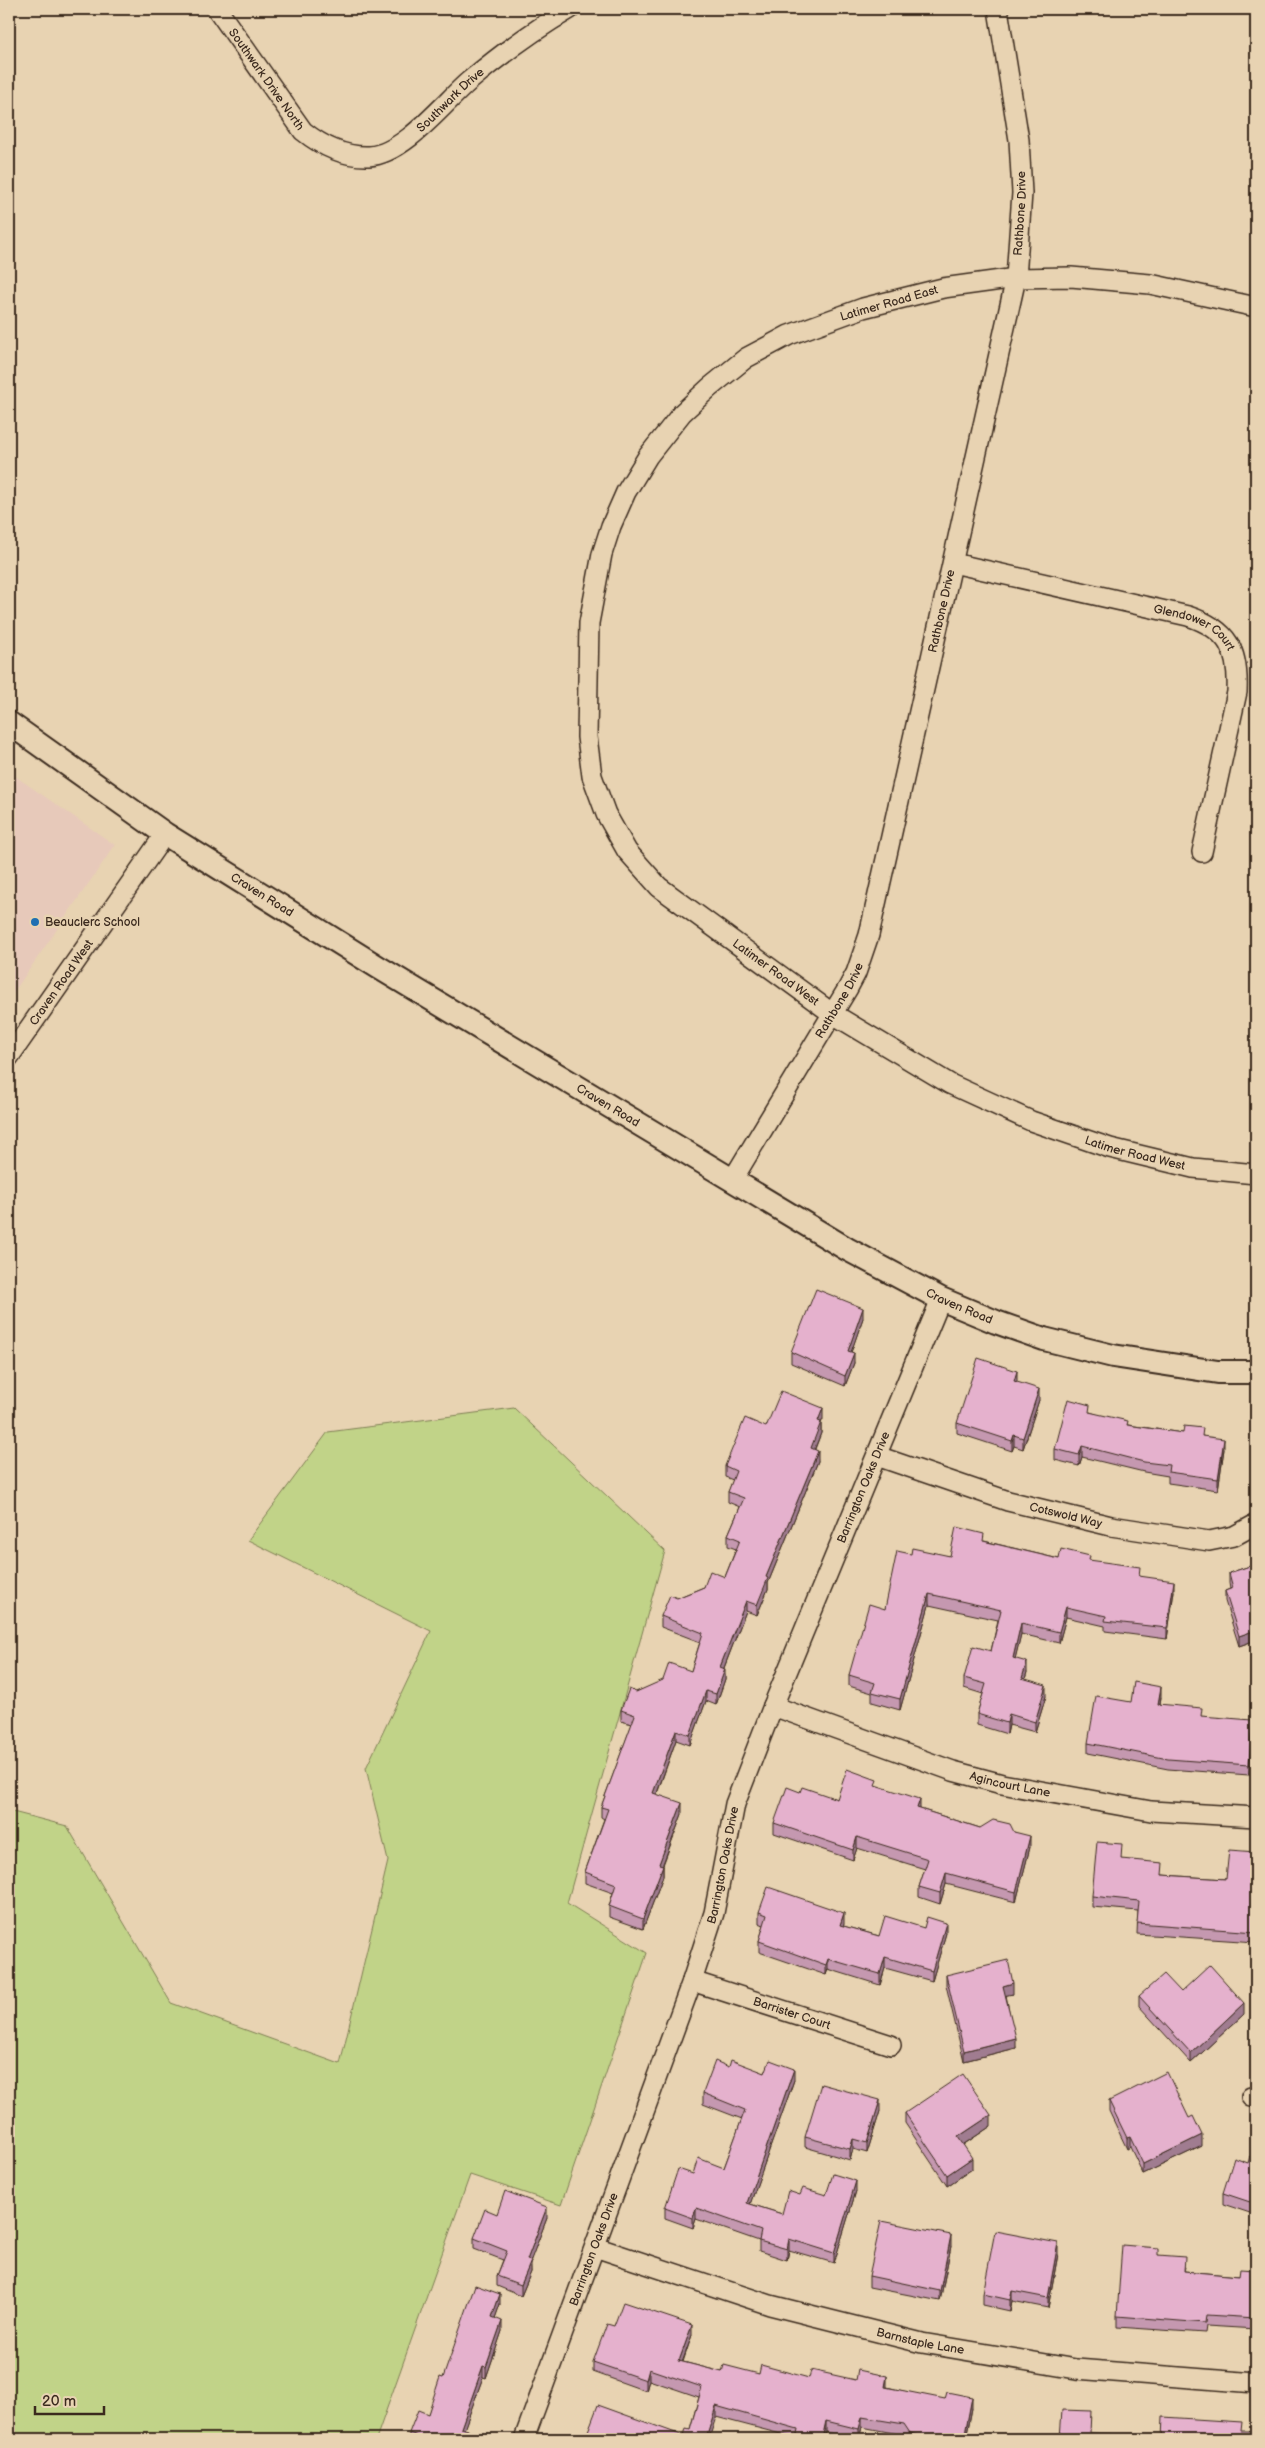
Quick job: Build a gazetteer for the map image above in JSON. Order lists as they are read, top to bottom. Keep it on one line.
{"streets":{"street":["Southwark Drive North","Southwark Drive","Rathbone Drive","Latimer Road East","Glendower Court","Craven Road","Latimer Road West","Craven Road West","Barrington Oaks Drive","Cotswold Way","Agincourt Lane","Barrister Court","Barnstaple Lane"]},"crossings":[["Southwark Drive North","Southwark Drive"],["Rathbone Drive","Latimer Road East"],["Rathbone Drive","Glendower Court"],["Rathbone Drive","Craven Road"],["Rathbone Drive","Latimer Road West"],["Latimer Road East","Latimer Road West"],["Craven Road","Craven Road West"],["Craven Road","Barrington Oaks Drive"],["Barrington Oaks Drive","Cotswold Way"],["Barrington Oaks Drive","Agincourt Lane"],["Barrington Oaks Drive","Barrister Court"],["Barrington Oaks Drive","Barnstaple Lane"]],"places":["Beauclerc School"],"scale_bar":"20 m"}
